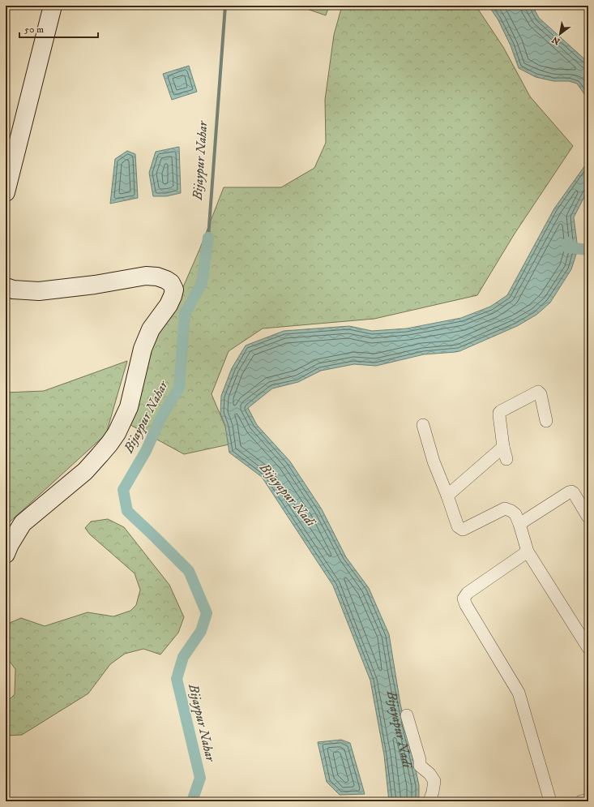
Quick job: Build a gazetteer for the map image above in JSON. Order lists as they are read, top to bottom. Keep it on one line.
{"water":["Bijaypur Nahar","Bijayapur Nadi"],"scale_bar":"50 m","north":"bottom left"}
